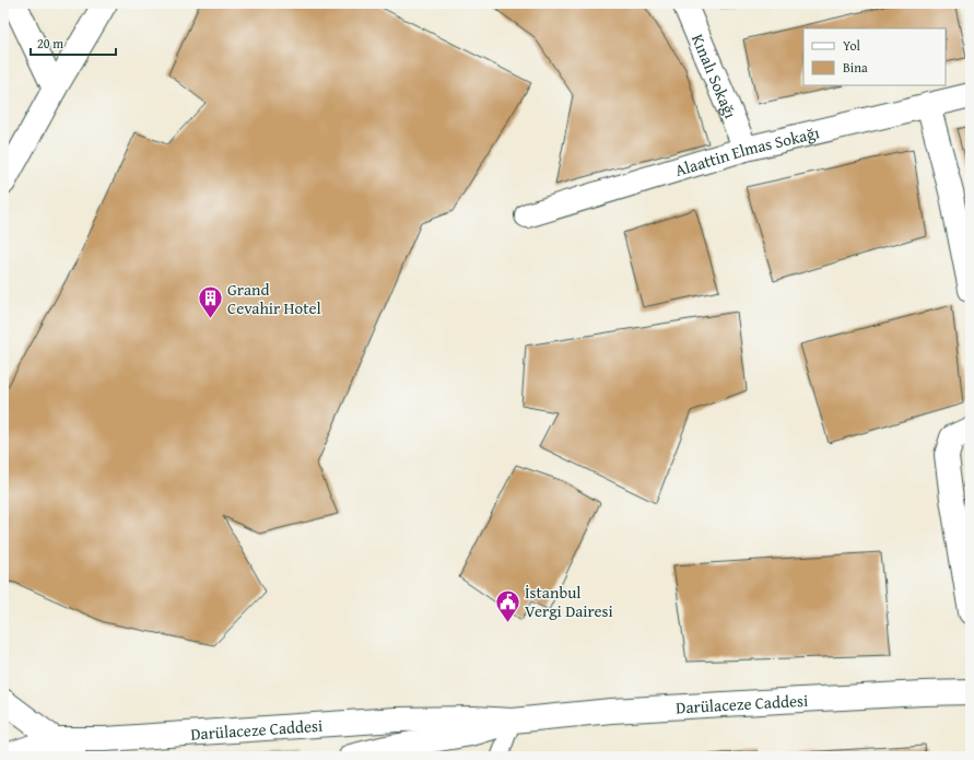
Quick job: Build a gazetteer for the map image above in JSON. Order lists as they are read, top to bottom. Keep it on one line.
{"streets":{"main road":["Kınalı Sokağı","Alaattin Elmas Sokağı","Darülaceze Caddesi"]},"crossings":[["Kınalı Sokağı","Alaattin Elmas Sokağı"]],"places":{"building":["Grand Cevahir Hotel"],"public building":["İstanbul Vergi Dairesi"]},"legend":["Yol","Bina"],"scale_bar":"20 m"}
